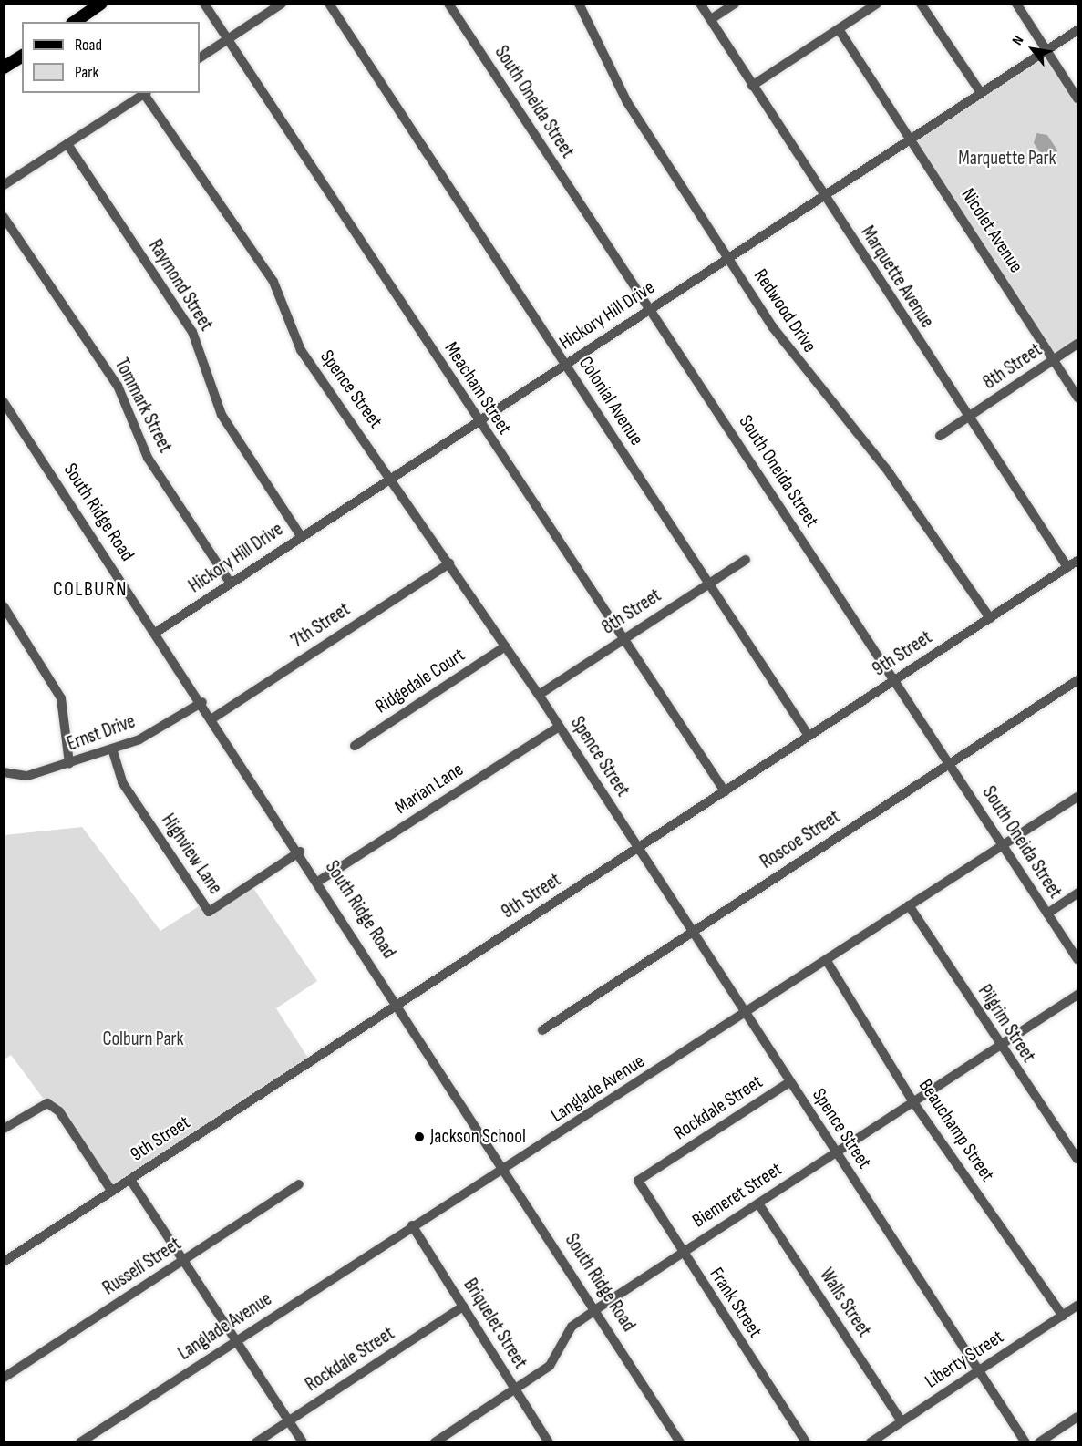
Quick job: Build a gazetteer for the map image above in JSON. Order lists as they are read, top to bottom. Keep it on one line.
{"streets":{"street":["South Oneida Street","Nicolet Avenue","Marquette Avenue","Raymond Street","Redwood Drive","Hickory Hill Drive","8th Street","Meacham Street","Spence Street","Colonial Avenue","Tommark Street","South Ridge Road","7th Street","9th Street","Ridgedale Court","Ernst Drive","Marian Lane","Roscoe Street","Highview Lane","Pilgrim Street","Langlade Avenue","Rockdale Street","Beauchamp Street","Biemeret Street","Russell Street","Frank Street","Walls Street","Briquelet Street","Liberty Street"]},"crossings":[["South Oneida Street","Hickory Hill Drive"],["South Oneida Street","9th Street"],["South Oneida Street","Roscoe Street"],["South Oneida Street","Langlade Avenue"],["Nicolet Avenue","Hickory Hill Drive"],["Nicolet Avenue","8th Street"],["Marquette Avenue","Hickory Hill Drive"],["Marquette Avenue","8th Street"],["Marquette Avenue","9th Street"],["Raymond Street","Hickory Hill Drive"],["Redwood Drive","Hickory Hill Drive"],["Redwood Drive","9th Street"],["Hickory Hill Drive","Meacham Street"],["Hickory Hill Drive","Spence Street"],["Hickory Hill Drive","Colonial Avenue"],["Hickory Hill Drive","Tommark Street"],["Hickory Hill Drive","South Ridge Road"],["8th Street","Meacham Street"],["8th Street","Spence Street"],["8th Street","Colonial Avenue"],["Meacham Street","9th Street"],["Spence Street","7th Street"],["Spence Street","9th Street"],["Spence Street","Ridgedale Court"],["Spence Street","Marian Lane"],["Spence Street","Roscoe Street"],["Spence Street","Langlade Avenue"],["Spence Street","Rockdale Street"],["Spence Street","Biemeret Street"],["Spence Street","Liberty Street"],["Colonial Avenue","9th Street"],["South Ridge Road","7th Street"],["South Ridge Road","9th Street"],["South Ridge Road","Ernst Drive"],["South Ridge Road","Marian Lane"],["South Ridge Road","Highview Lane"],["South Ridge Road","Langlade Avenue"],["South Ridge Road","Biemeret Street"],["Ernst Drive","Highview Lane"],["Pilgrim Street","Langlade Avenue"],["Pilgrim Street","Biemeret Street"],["Langlade Avenue","Beauchamp Street"],["Langlade Avenue","Briquelet Street"],["Rockdale Street","Frank Street"],["Rockdale Street","Briquelet Street"],["Beauchamp Street","Biemeret Street"],["Beauchamp Street","Liberty Street"],["Biemeret Street","Frank Street"],["Biemeret Street","Walls Street"],["Biemeret Street","Briquelet Street"],["Walls Street","Liberty Street"]],"districts":["COLBURN"],"parks":["Marquette Park","Colburn Park"],"places":["Jackson School"],"legend":["Road","Park"],"north":"top left"}
